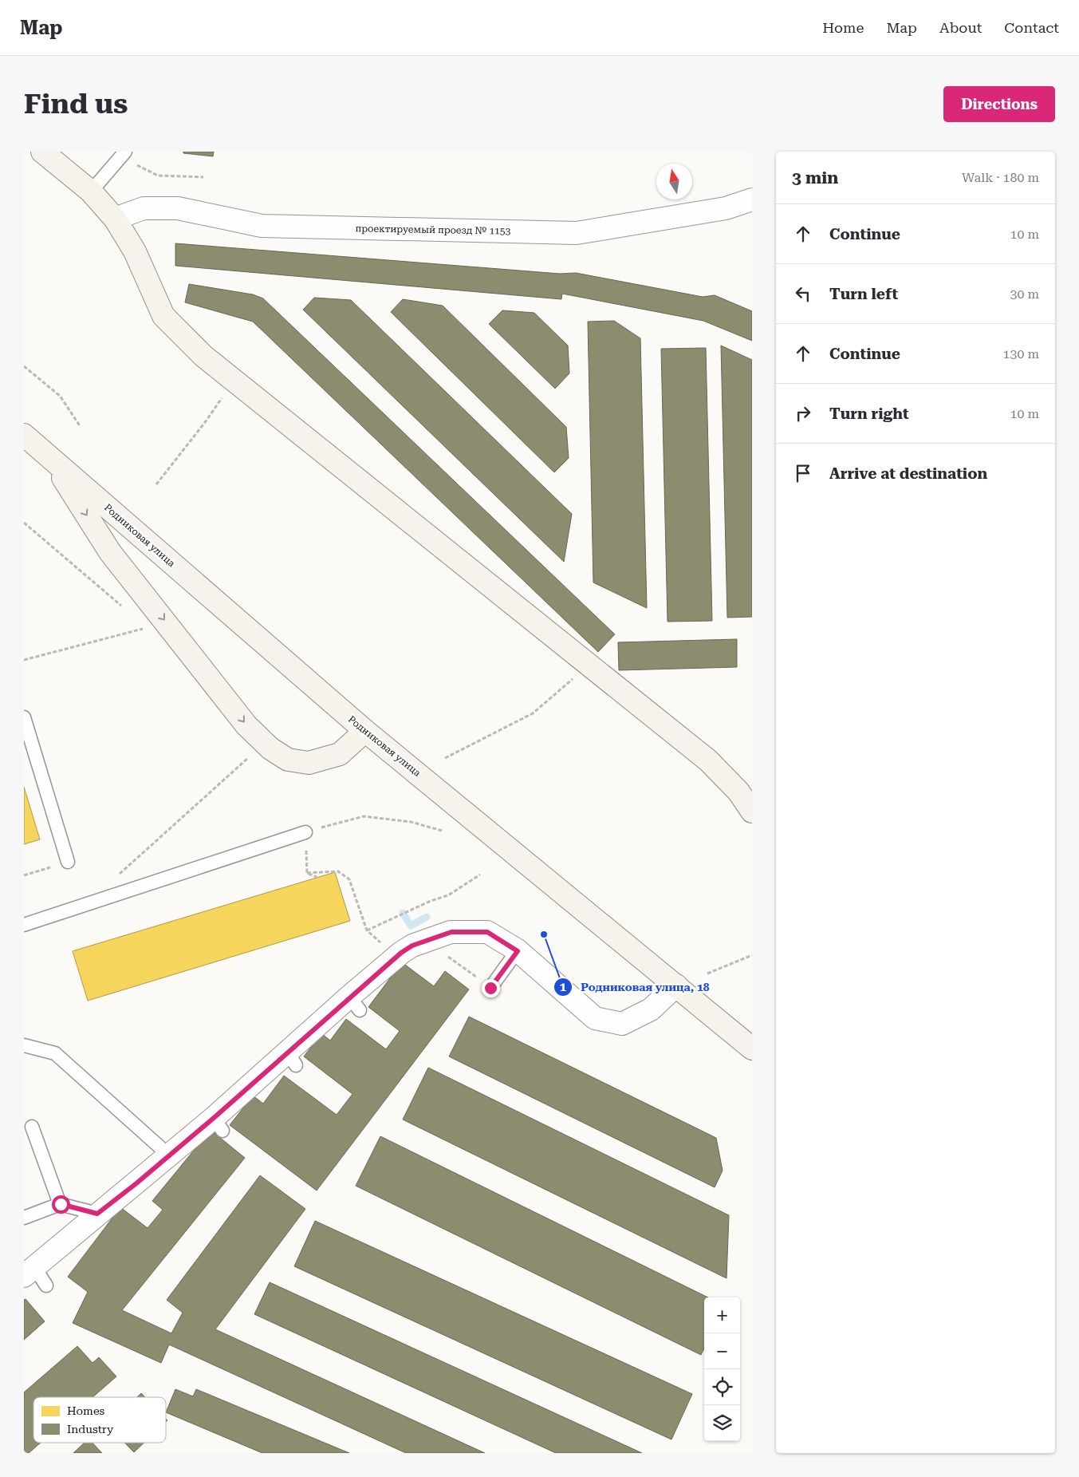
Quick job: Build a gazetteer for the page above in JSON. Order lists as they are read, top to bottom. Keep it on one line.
{"streets":{"main road":["Родниковая улица"],"street":["проектируемый проезд № 1153"]},"places":["Родниковая улица, 18"],"legend":["Homes","Industry"],"north":"top","page":{"header":"Map","nav":["Home","Map","About","Contact"],"buttons":"Directions","title":"Find us","heading":["3 min","Walk · 180 m"],"list":[["Continue","10 m"],["Turn left","30 m"],["Continue","130 m"],["Turn right","10 m"],"Arrive at destination"],"map_buttons":["+","−"]}}
